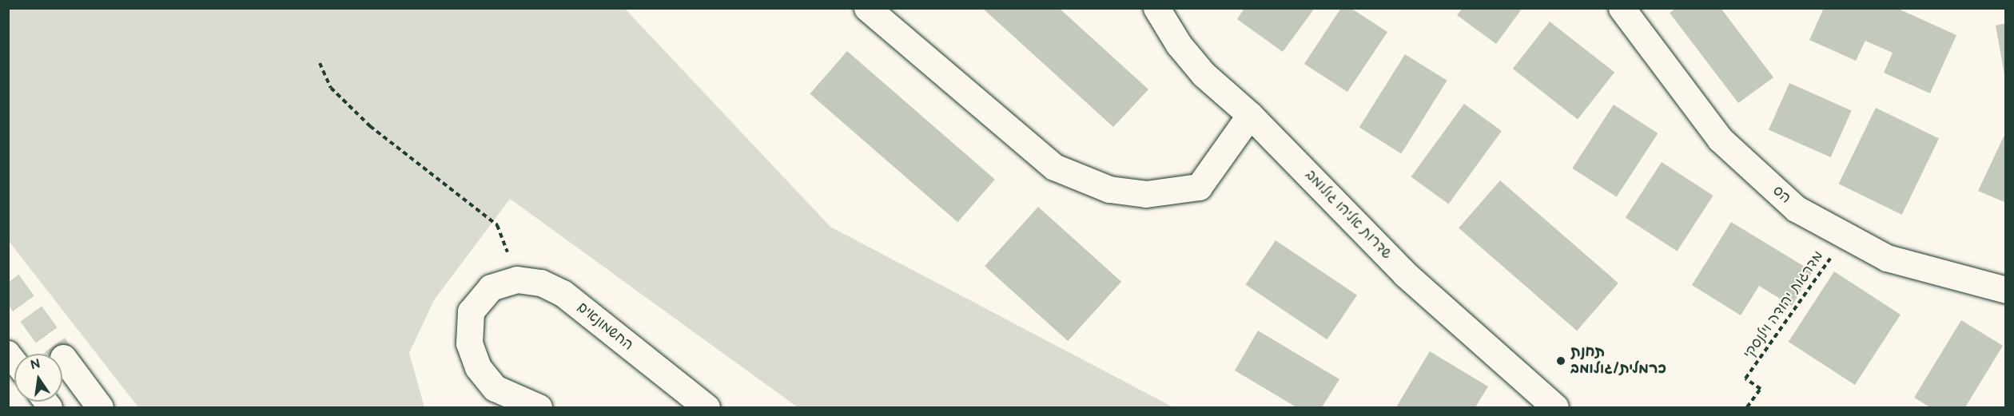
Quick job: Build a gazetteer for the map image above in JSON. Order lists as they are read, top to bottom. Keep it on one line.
{"streets":{"street":["הס","שדרות אליהו גולומב","החשמונאים"],"path":["מדרגות יהודה וילנסקי"]},"crossings":[["הס","מדרגות יהודה וילנסקי"]],"places":["תחנת כרמלית/גולומב"],"north":"top"}
